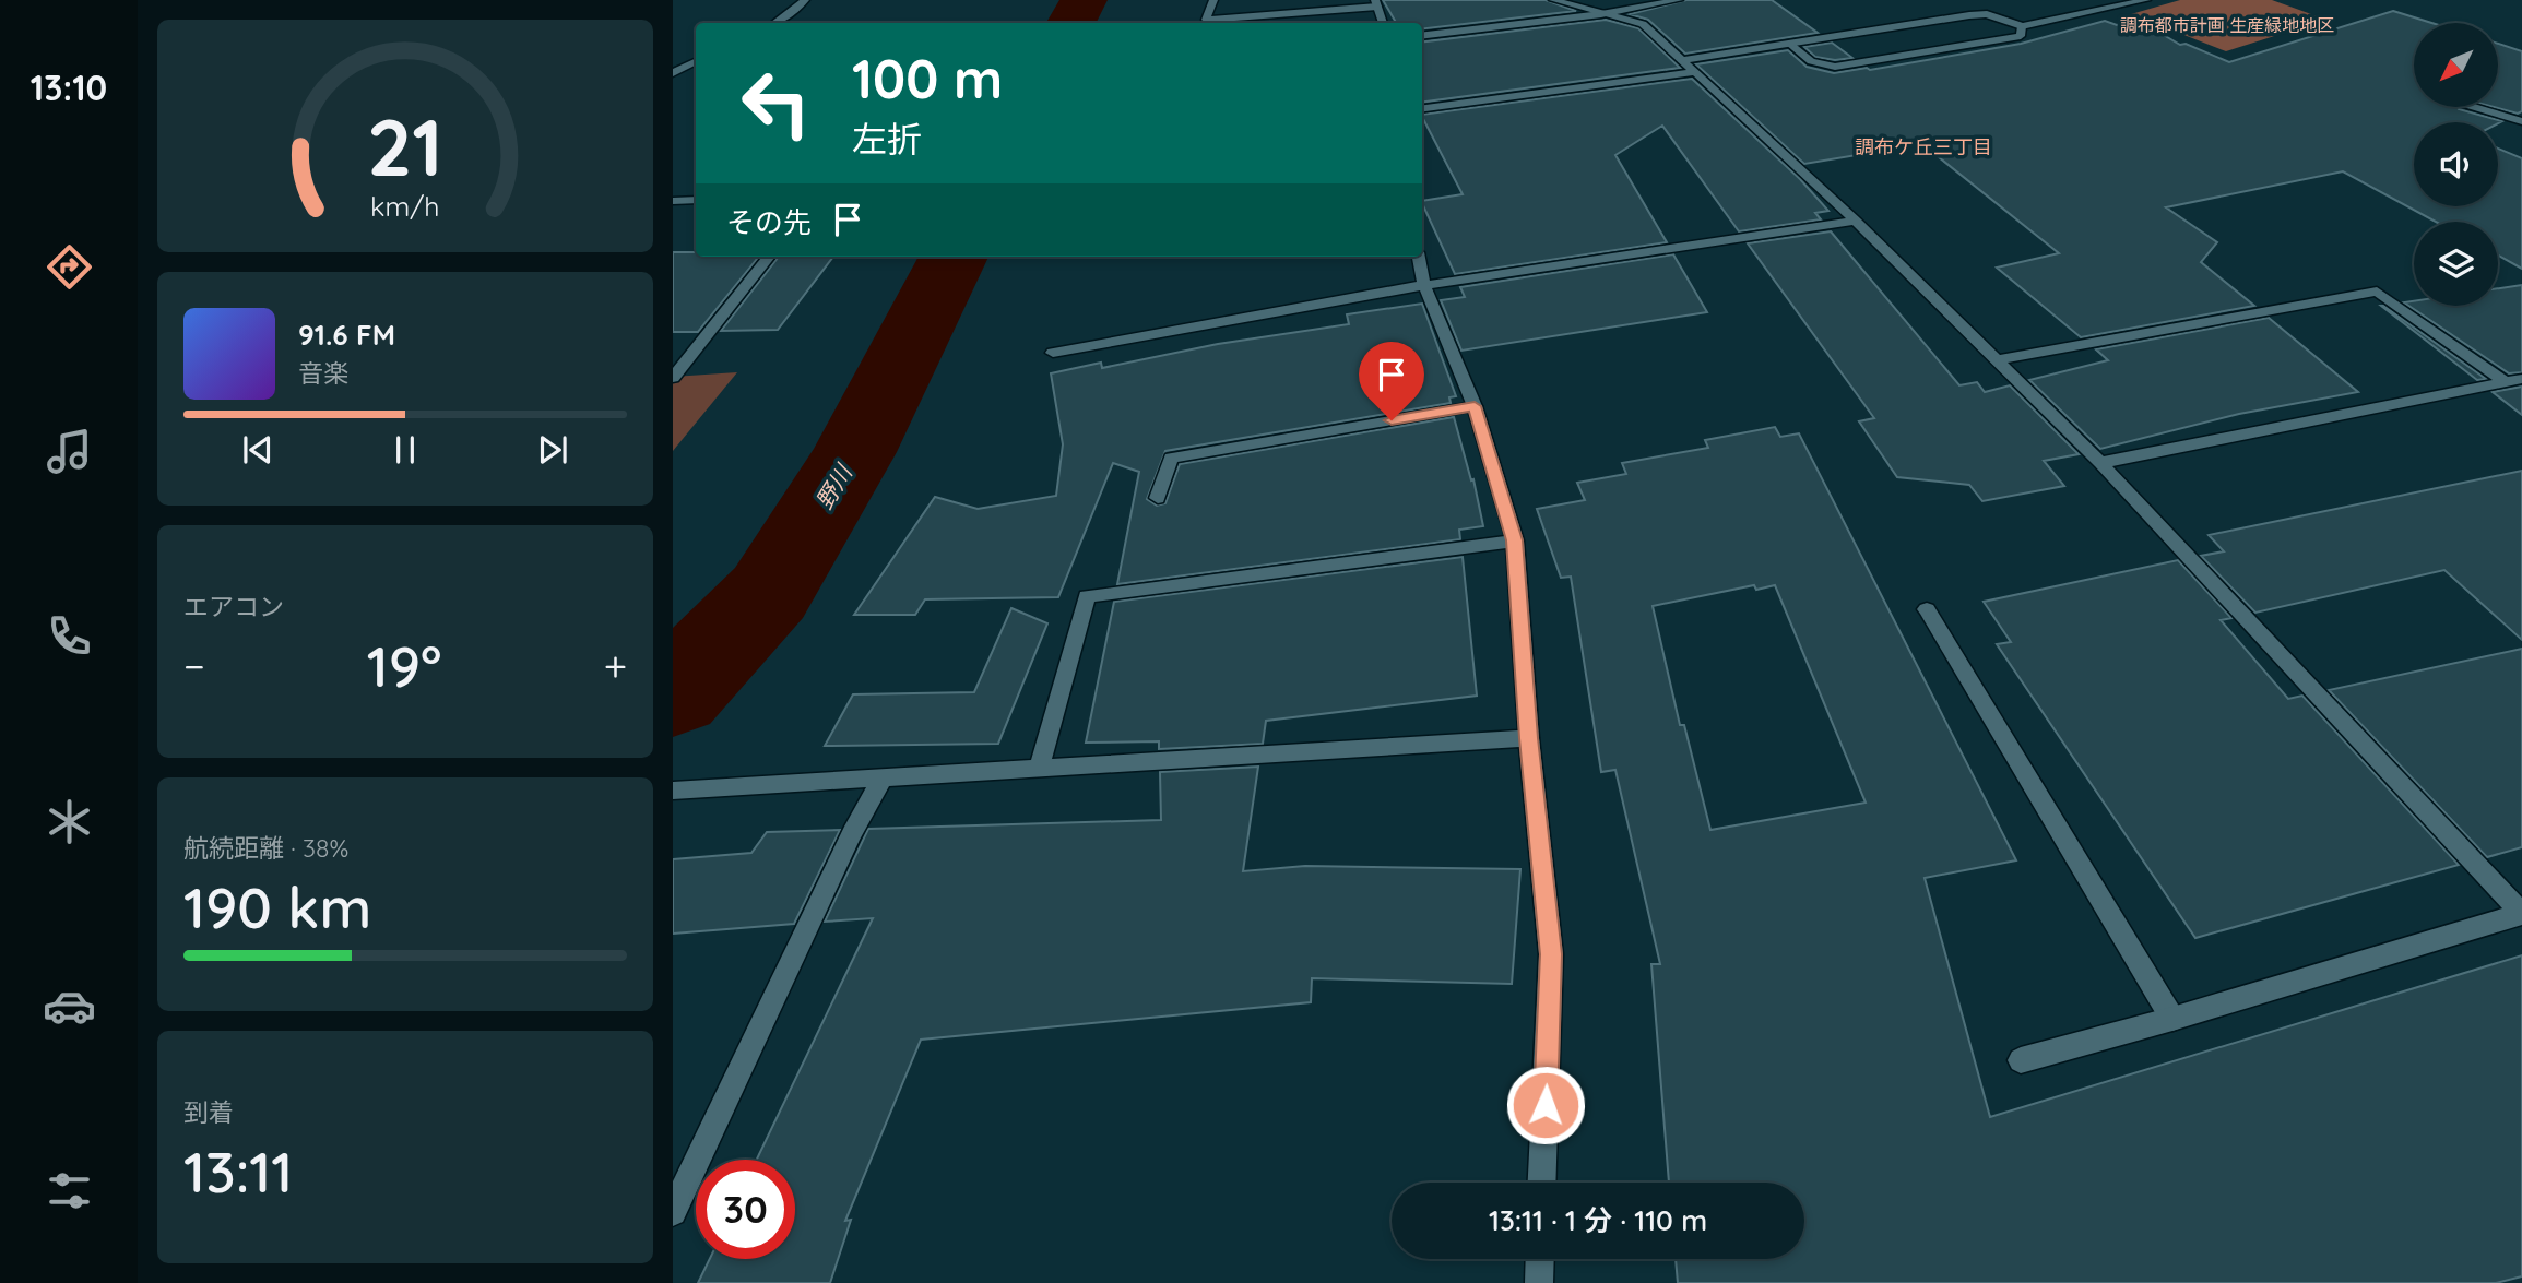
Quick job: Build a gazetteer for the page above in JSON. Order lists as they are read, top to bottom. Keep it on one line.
{"districts":["調布ケ丘三丁目"],"water":["野川"],"parks":["調布都市計画 生産緑地地区"],"north":"bottom left","page":{"tabs":"13:10","turn":["100 m","左折"],"then":"その先","song":["91.6 FM","音楽"],"tile":["エアコン",["航続距離 · 38%","190 km"],["到着","13:11"]],"heat":["−","19°","+"],"limit":"30","trip":"13:11 · 1 分 · 110 m","gauge":["21","km/h"]}}
